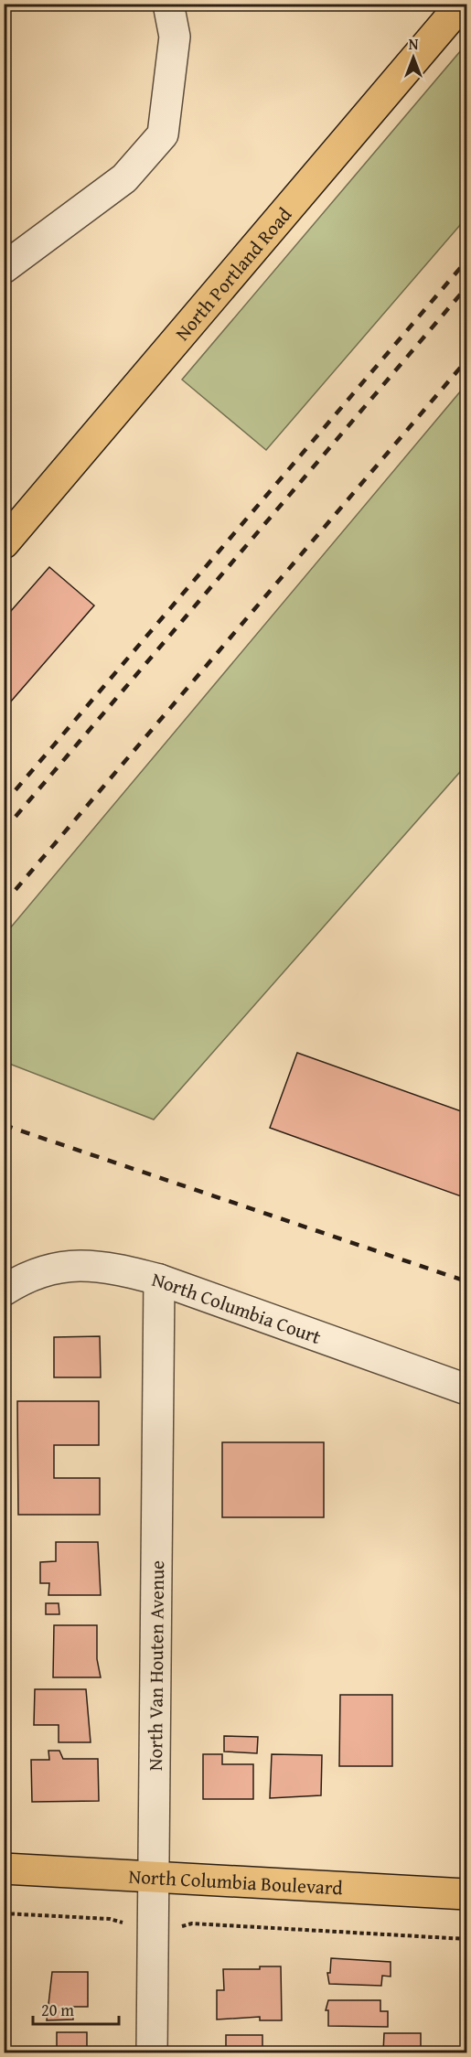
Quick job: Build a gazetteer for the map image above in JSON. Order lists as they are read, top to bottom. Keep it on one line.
{"streets":{"main road":["North Portland Road","North Columbia Boulevard"],"street":["North Columbia Court","North Van Houten Avenue"]},"crossings":[["North Columbia Court","North Van Houten Avenue"],["North Van Houten Avenue","North Columbia Boulevard"]],"scale_bar":"20 m","north":"top"}
